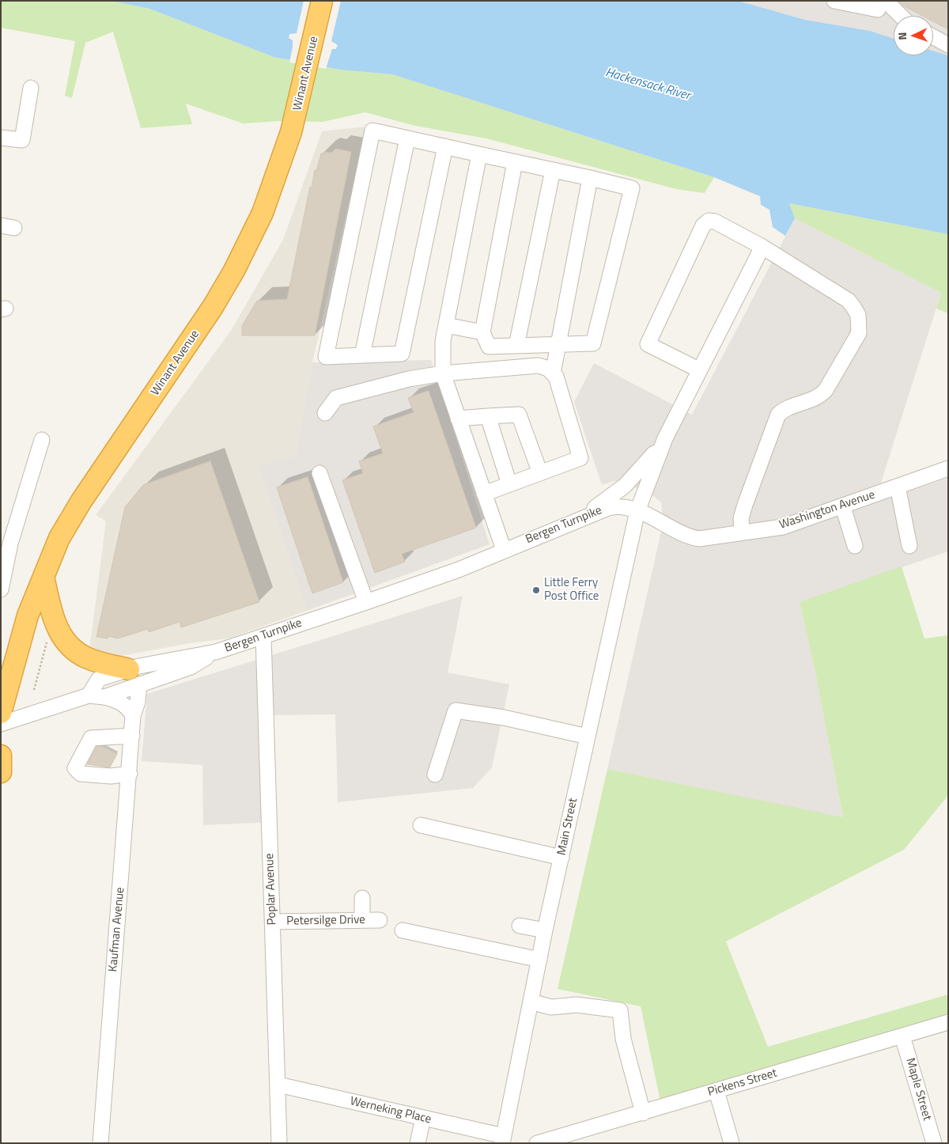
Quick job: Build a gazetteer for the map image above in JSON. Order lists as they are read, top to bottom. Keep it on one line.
{"streets":{"highway":["Winant Avenue"],"street":["Washington Avenue","Bergen Turnpike","Main Street","Poplar Avenue","Petersilge Drive","Kaufman Avenue","Pickens Street","Maple Street","Werneking Place"]},"crossings":[["Washington Avenue","Bergen Turnpike"],["Washington Avenue","Main Street"],["Bergen Turnpike","Main Street"],["Bergen Turnpike","Poplar Avenue"],["Bergen Turnpike","Kaufman Avenue"],["Main Street","Werneking Place"],["Poplar Avenue","Petersilge Drive"],["Poplar Avenue","Werneking Place"],["Pickens Street","Maple Street"]],"water":["Hackensack River"],"places":["Little Ferry Post Office"],"north":"left"}
